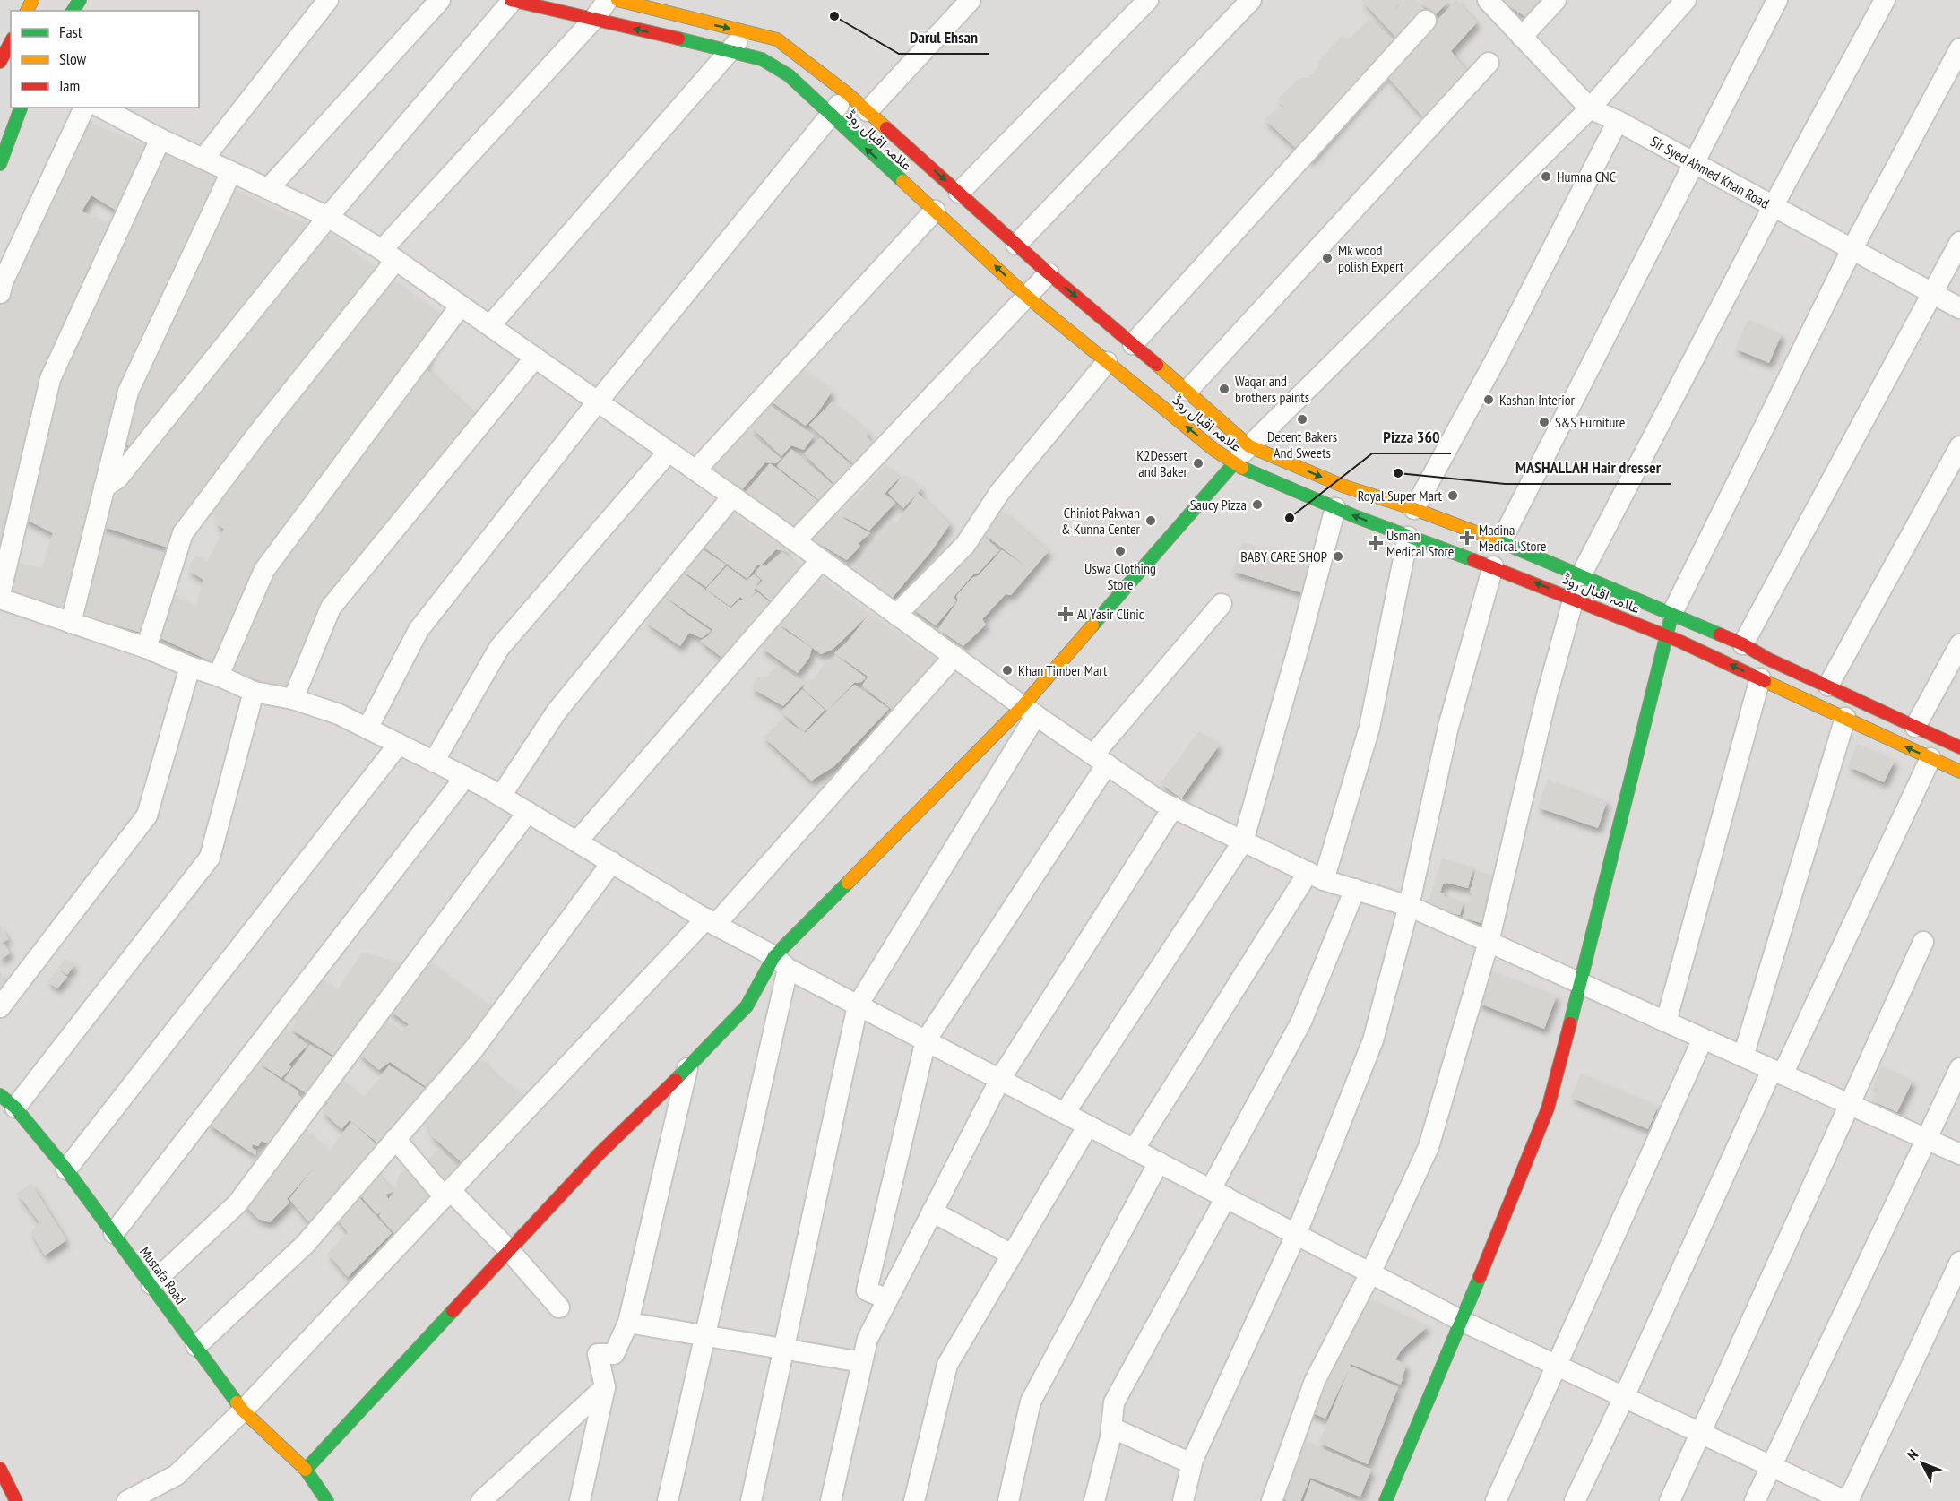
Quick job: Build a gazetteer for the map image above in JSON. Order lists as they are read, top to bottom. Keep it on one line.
{"streets":{"street":["علامہ اقبال روڈ","Sir Syed Ahmed Khan Road","Mustafa Road"]},"places":{"other":["Darul Ehsan","Humna CNC","Mk wood polish Expert","Waqar and brothers paints","Kashan Interior","Decent Bakers And Sweets","S&S Furniture","K2Dessert and Baker","MASHALLAH Hair dresser","Royal Super Mart","Saucy Pizza","Pizza 360","Chiniot Pakwan & Kunna Center","Uswa Clothing Store","BABY CARE SHOP","Khan Timber Mart"],"health":["Madina Medical Store","Usman Medical Store","Al Yasir Clinic"]},"legend":["Fast","Slow","Jam"],"north":"top left"}
